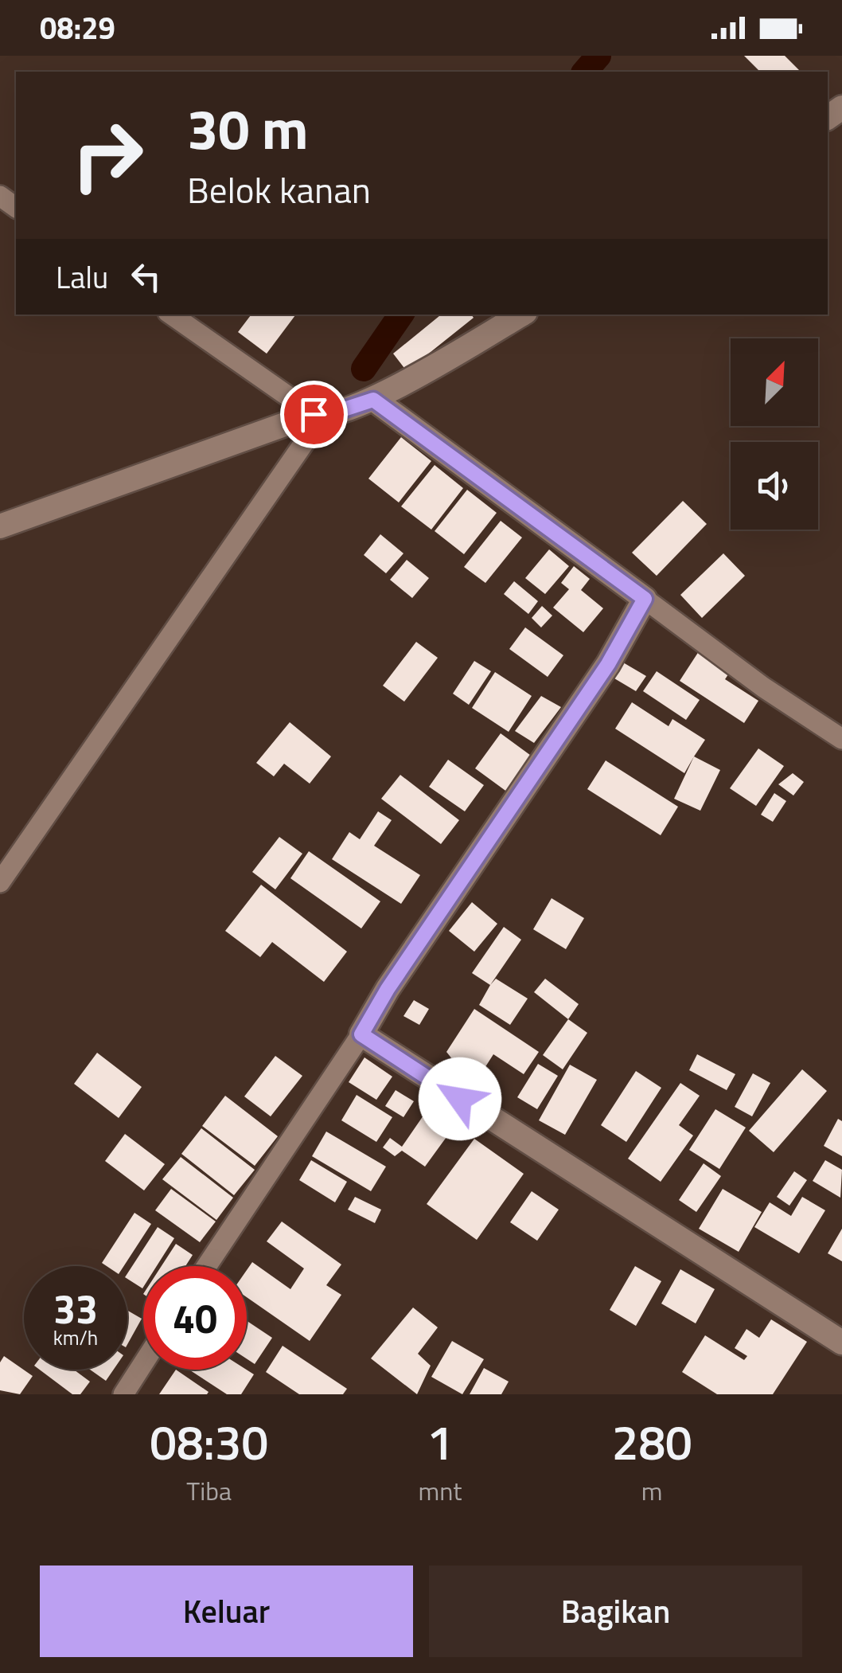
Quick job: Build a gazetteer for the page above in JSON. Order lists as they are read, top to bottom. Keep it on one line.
{"north":"top right","page":{"status":"08:29","turn":["30 m","Belok kanan"],"then":"Lalu","speed":"33 km/h","limit":"40","eta":["08:30","Tiba","1","mnt","280","m"],"buttons":["Keluar","Bagikan"]}}
